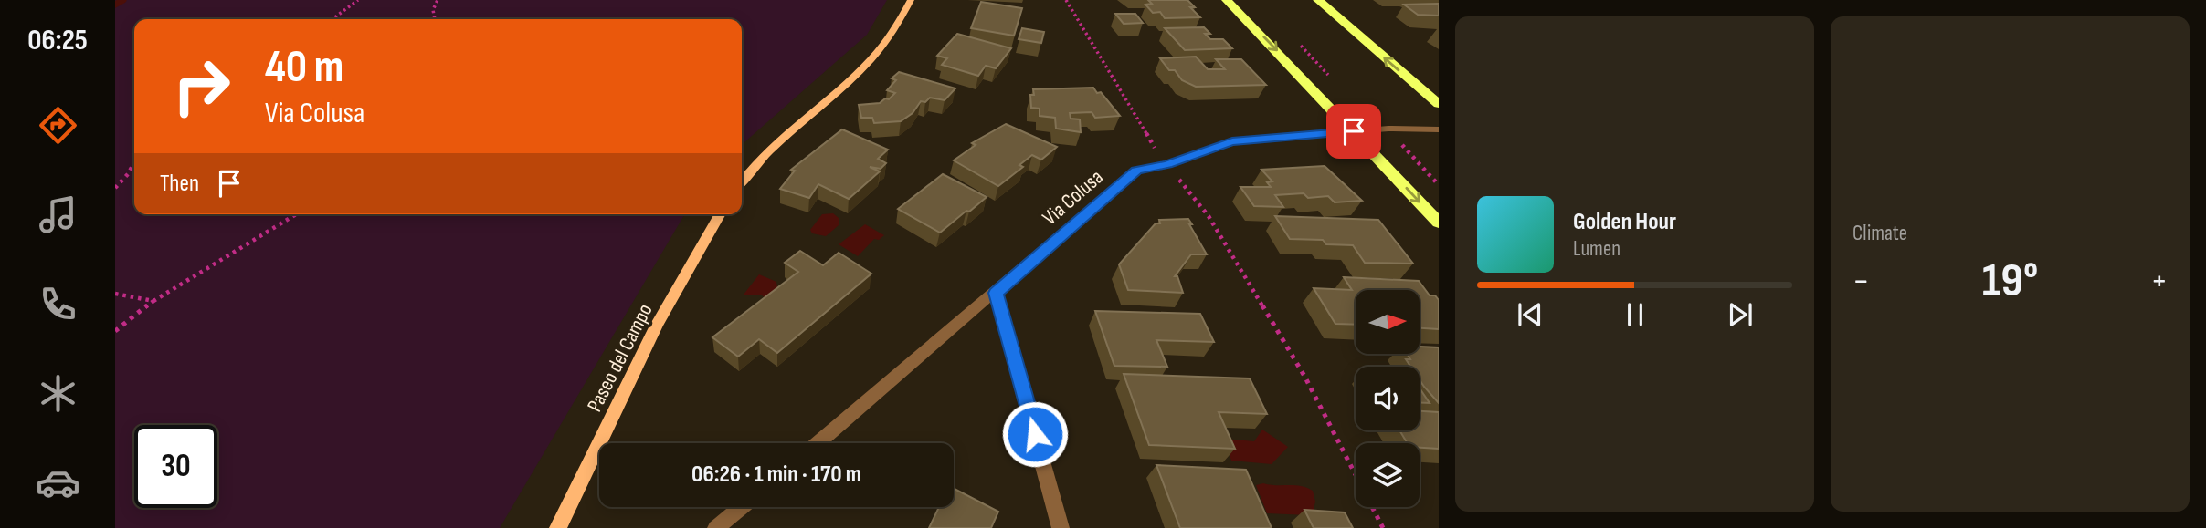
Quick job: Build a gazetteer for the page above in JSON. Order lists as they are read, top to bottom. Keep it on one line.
{"streets":{"street":["Via Colusa","Paseo del Campo"]},"north":"right","page":{"tabs":"06:25","tile":"Climate","turn":["40 m","Via Colusa"],"then":"Then","song":["Golden Hour","Lumen"],"heat":["−","19°","+"],"limit":"30","trip":"06:26 · 1 min · 170 m"}}
